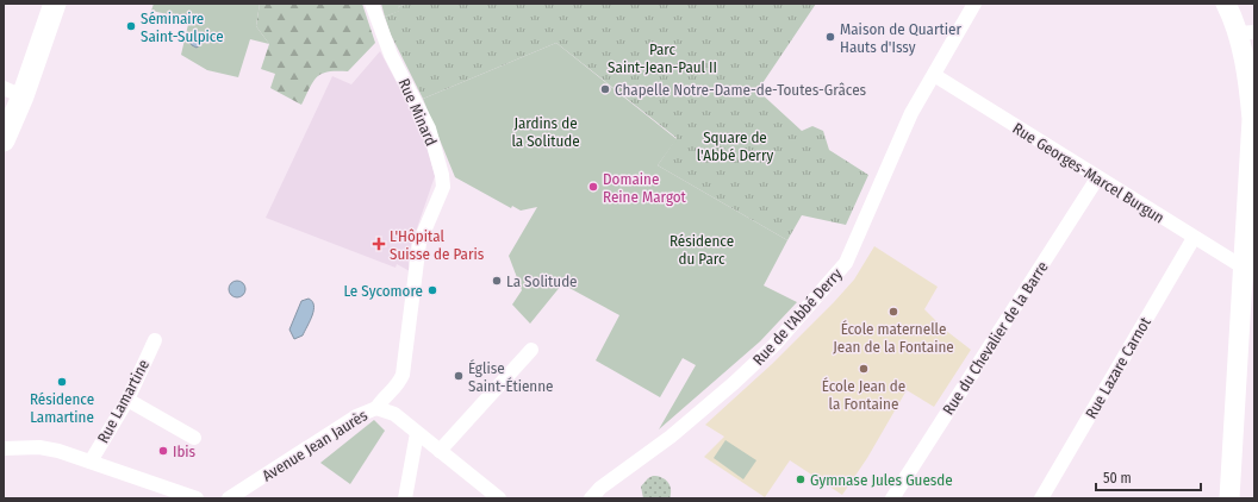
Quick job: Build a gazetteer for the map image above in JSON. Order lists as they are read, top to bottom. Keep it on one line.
{"streets":{"street":["Rue Minard","Rue Georges-Marcel Burgun","Rue de l'Abbé Derry","Rue du Chevalier de la Barre","Rue Lazare Carnot","Rue Lamartine","Avenue Jean Jaurès"]},"crossings":[["Rue Minard","Avenue Jean Jaurès"],["Rue Georges-Marcel Burgun","Rue de l'Abbé Derry"],["Rue Georges-Marcel Burgun","Rue du Chevalier de la Barre"],["Rue Georges-Marcel Burgun","Rue Lazare Carnot"]],"parks":["Parc Saint-Jean-Paul II","Jardins de la Solitude","Square de l'Abbé Derry","Résidence du Parc"],"places":{"other":["Séminaire Saint-Sulpice","Maison de Quartier Hauts d'Issy","Chapelle Notre-Dame-de-Toutes-Grâces","Domaine Reine Margot","La Solitude","Le Sycomore","École maternelle Jean de la Fontaine","École Jean de la Fontaine","Église Saint-Étienne","Résidence Lamartine","Ibis","Gymnase Jules Guesde"],"health":["L'Hôpital Suisse de Paris"]},"scale_bar":"50 m"}
